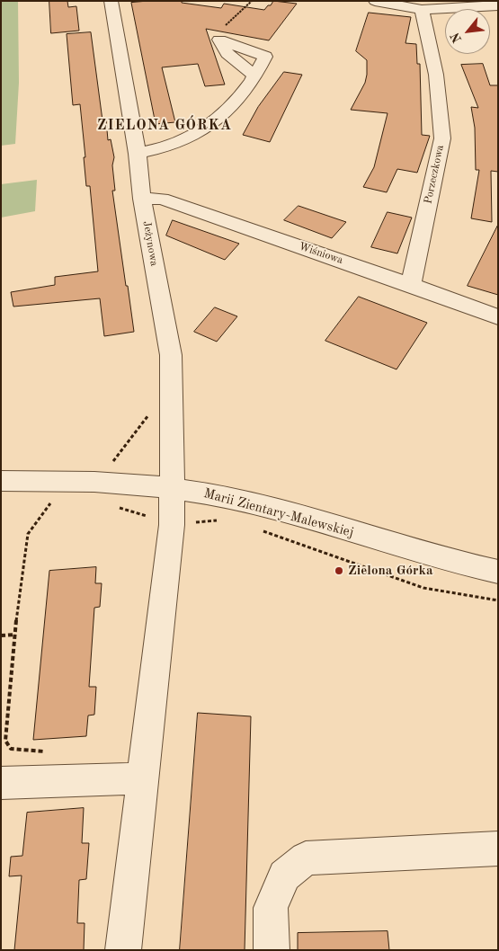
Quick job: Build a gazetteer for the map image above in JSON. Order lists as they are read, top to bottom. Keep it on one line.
{"streets":{"street":["Porzeczkowa","Jeżynowa","Wiśniowa","Marii Zientary-Malewskiej"]},"crossings":[["Porzeczkowa","Wiśniowa"],["Jeżynowa","Wiśniowa"],["Jeżynowa","Marii Zientary-Malewskiej"]],"districts":["ZIELONA GÓRKA"],"places":["Zielona Górka"],"north":"bottom left"}
